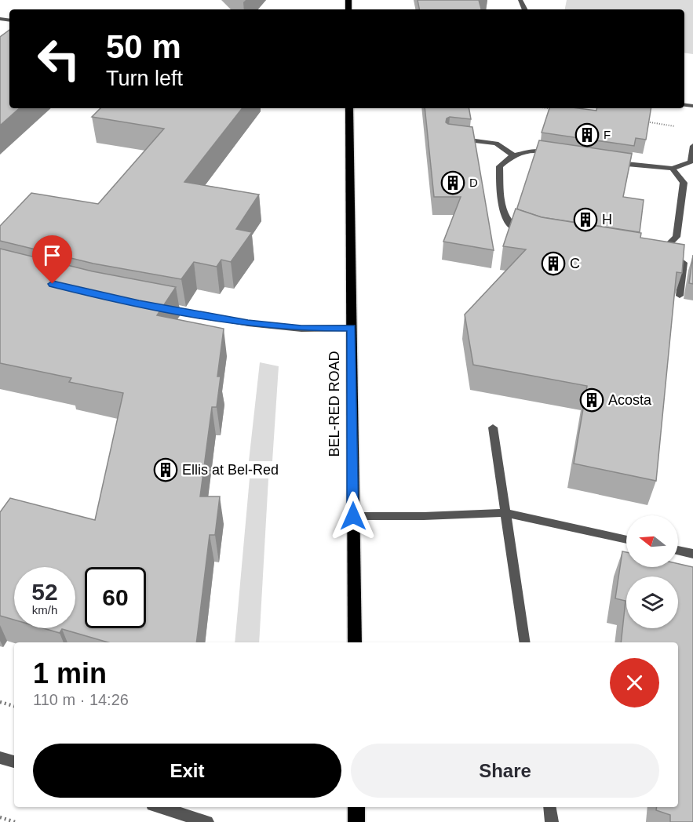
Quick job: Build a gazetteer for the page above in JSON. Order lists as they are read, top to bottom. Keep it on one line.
{"streets":{"main road":["BEL-RED ROAD"]},"places":{"building":["F","D","H","C","Acosta","Ellis at Bel-Red"]},"north":"left","page":{"turn":["50 m","Turn left"],"speed":"52 km/h","limit":"60","heading":["1 min","110 m · 14:26"],"buttons":["Exit","Share"]}}
